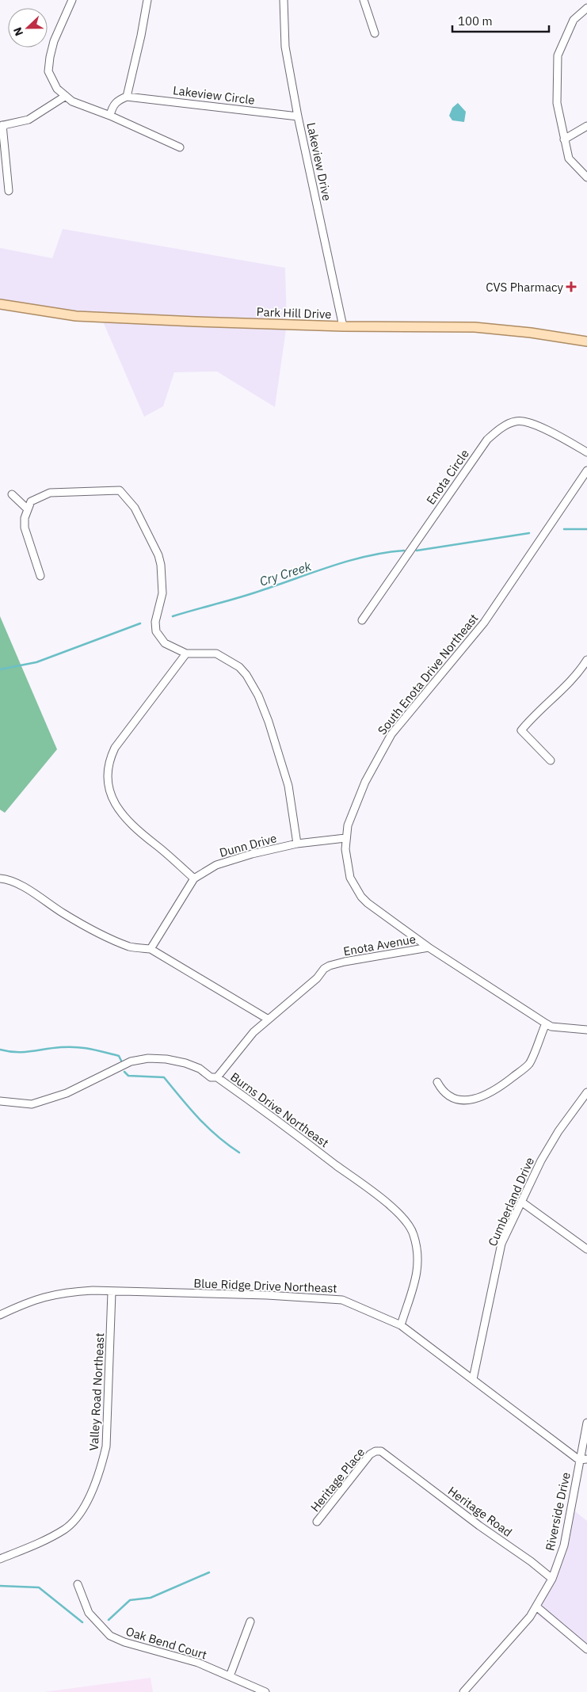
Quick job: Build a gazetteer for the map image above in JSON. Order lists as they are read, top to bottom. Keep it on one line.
{"streets":{"main road":["Park Hill Drive"],"street":["Lakeview Circle","Lakeview Drive","Enota Circle","South Enota Drive Northeast","Dunn Drive","Enota Avenue","Burns Drive Northeast","Cumberland Drive","Blue Ridge Drive Northeast","Valley Road Northeast","Heritage Place","Heritage Road","Riverside Drive","Oak Bend Court"]},"crossings":[["Lakeview Circle","Lakeview Drive"],["Lakeview Drive","Park Hill Drive"],["South Enota Drive Northeast","Dunn Drive"],["South Enota Drive Northeast","Enota Avenue"],["Enota Avenue","Burns Drive Northeast"],["Burns Drive Northeast","Blue Ridge Drive Northeast"],["Cumberland Drive","Blue Ridge Drive Northeast"],["Blue Ridge Drive Northeast","Valley Road Northeast"],["Blue Ridge Drive Northeast","Riverside Drive"],["Heritage Place","Heritage Road"],["Heritage Road","Riverside Drive"]],"water":["Cry Creek"],"places":{"health":["CVS Pharmacy"]},"scale_bar":"100 m","north":"left"}
